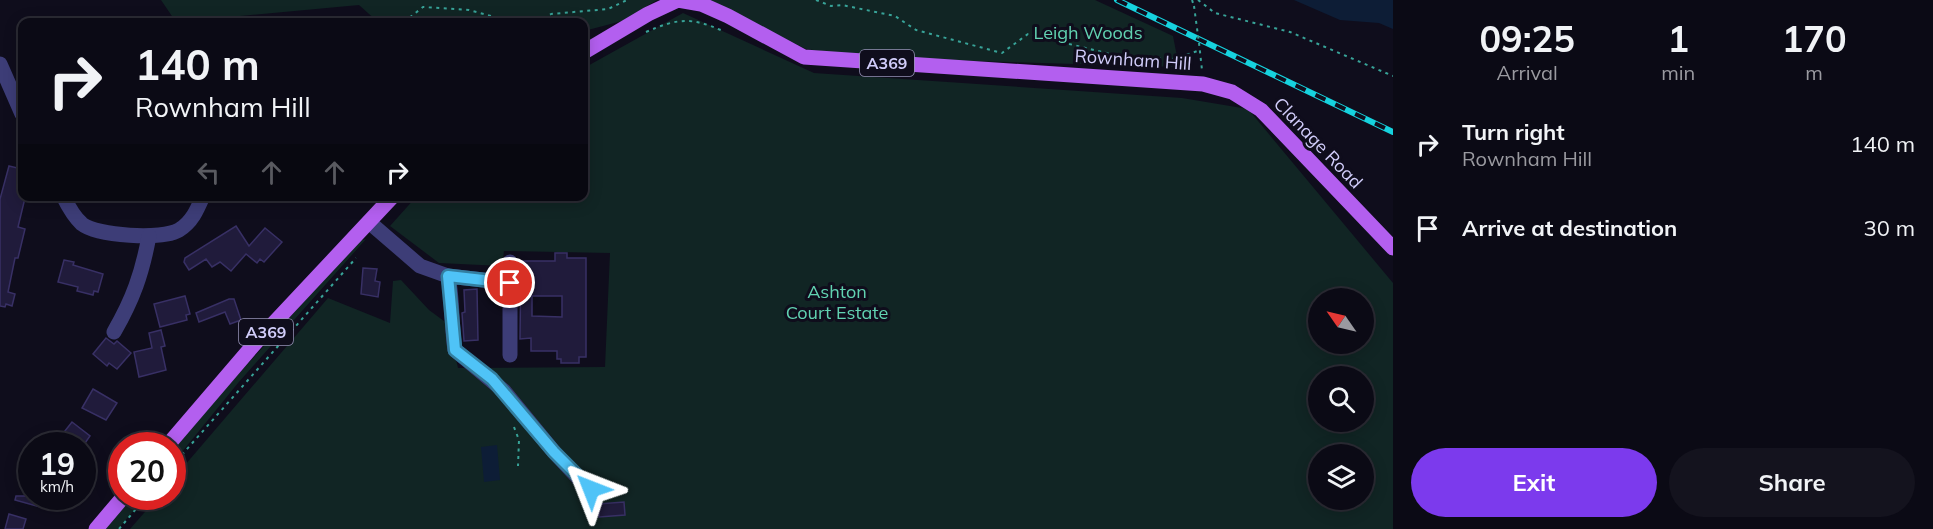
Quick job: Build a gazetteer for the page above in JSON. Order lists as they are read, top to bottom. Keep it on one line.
{"streets":{"main road":["Rownham Hill","A369","Clanage Road"]},"crossings":[["Rownham Hill","Clanage Road"]],"parks":["Leigh Woods","Ashton Court Estate"],"north":"top left","page":{"eta":["09:25","Arrival","1","min","170","m"],"turn":["140 m","Rownham Hill"],"list":[{"name":"Turn right","note":"Rownham Hill","value":"140 m"},{"name":"Arrive at destination","value":"30 m"}],"speed":"19 km/h","limit":"20","buttons":["Exit","Share"]}}
